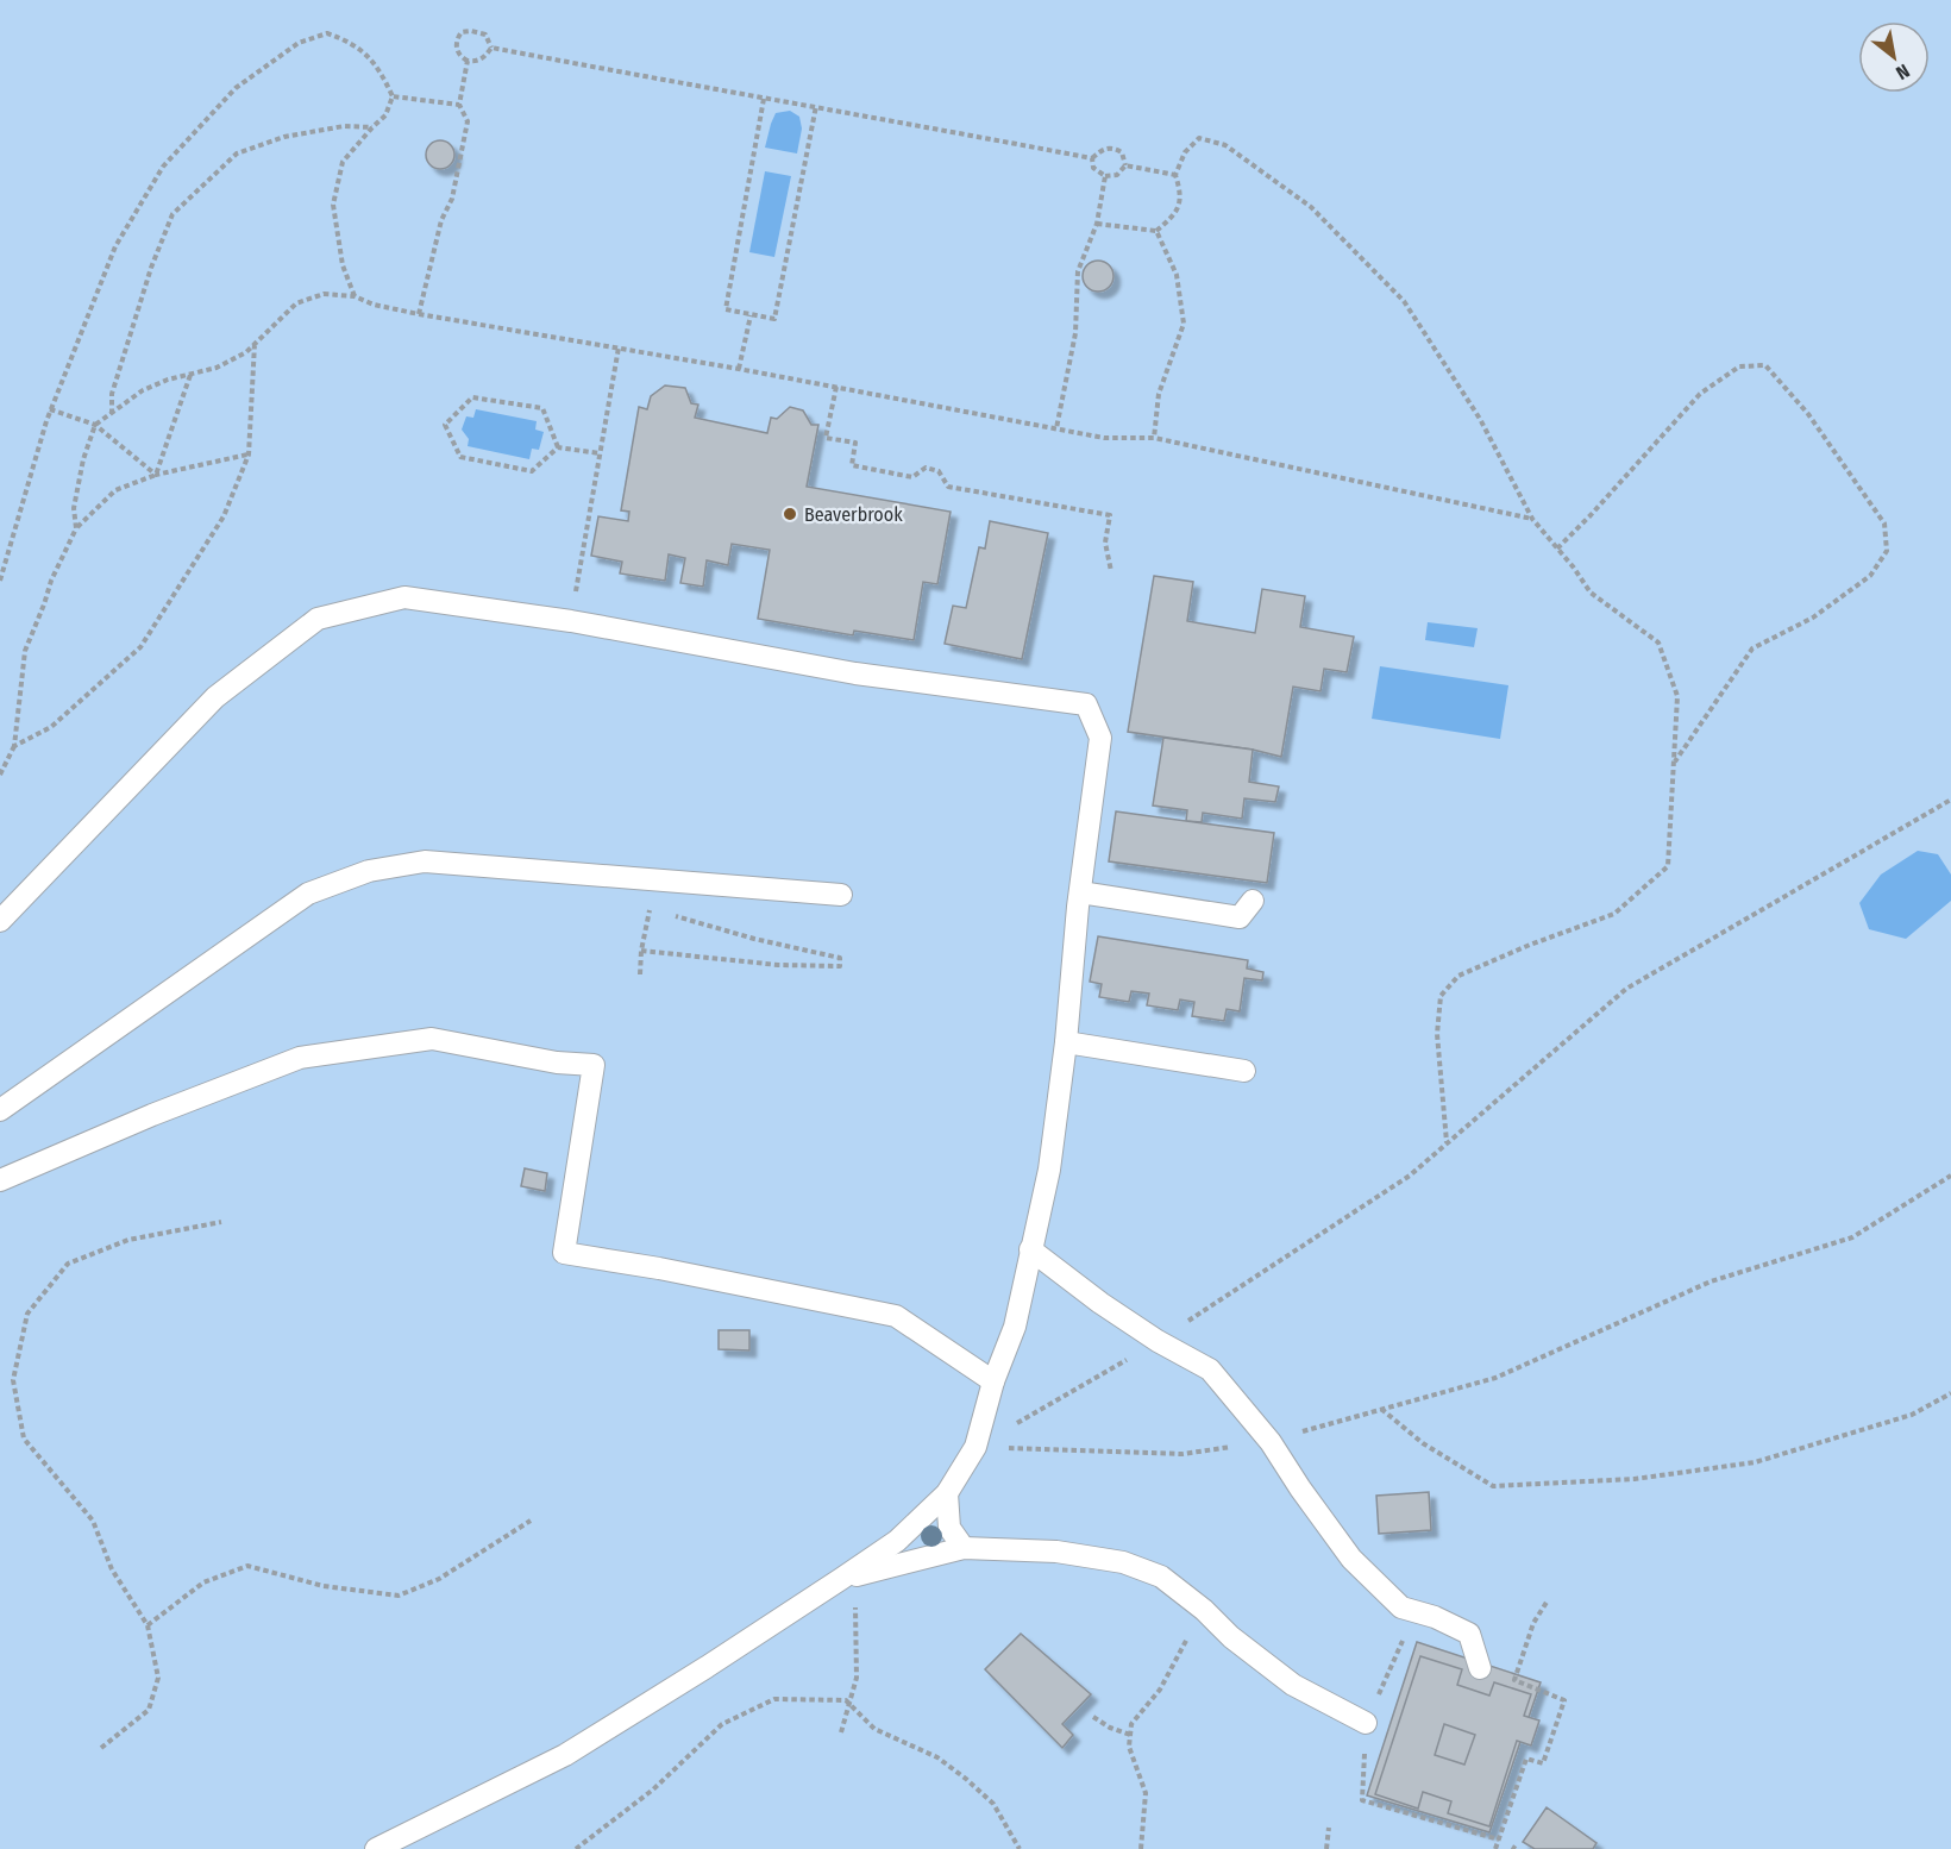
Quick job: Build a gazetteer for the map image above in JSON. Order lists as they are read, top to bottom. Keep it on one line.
{"places":["Beaverbrook"],"north":"bottom right"}
